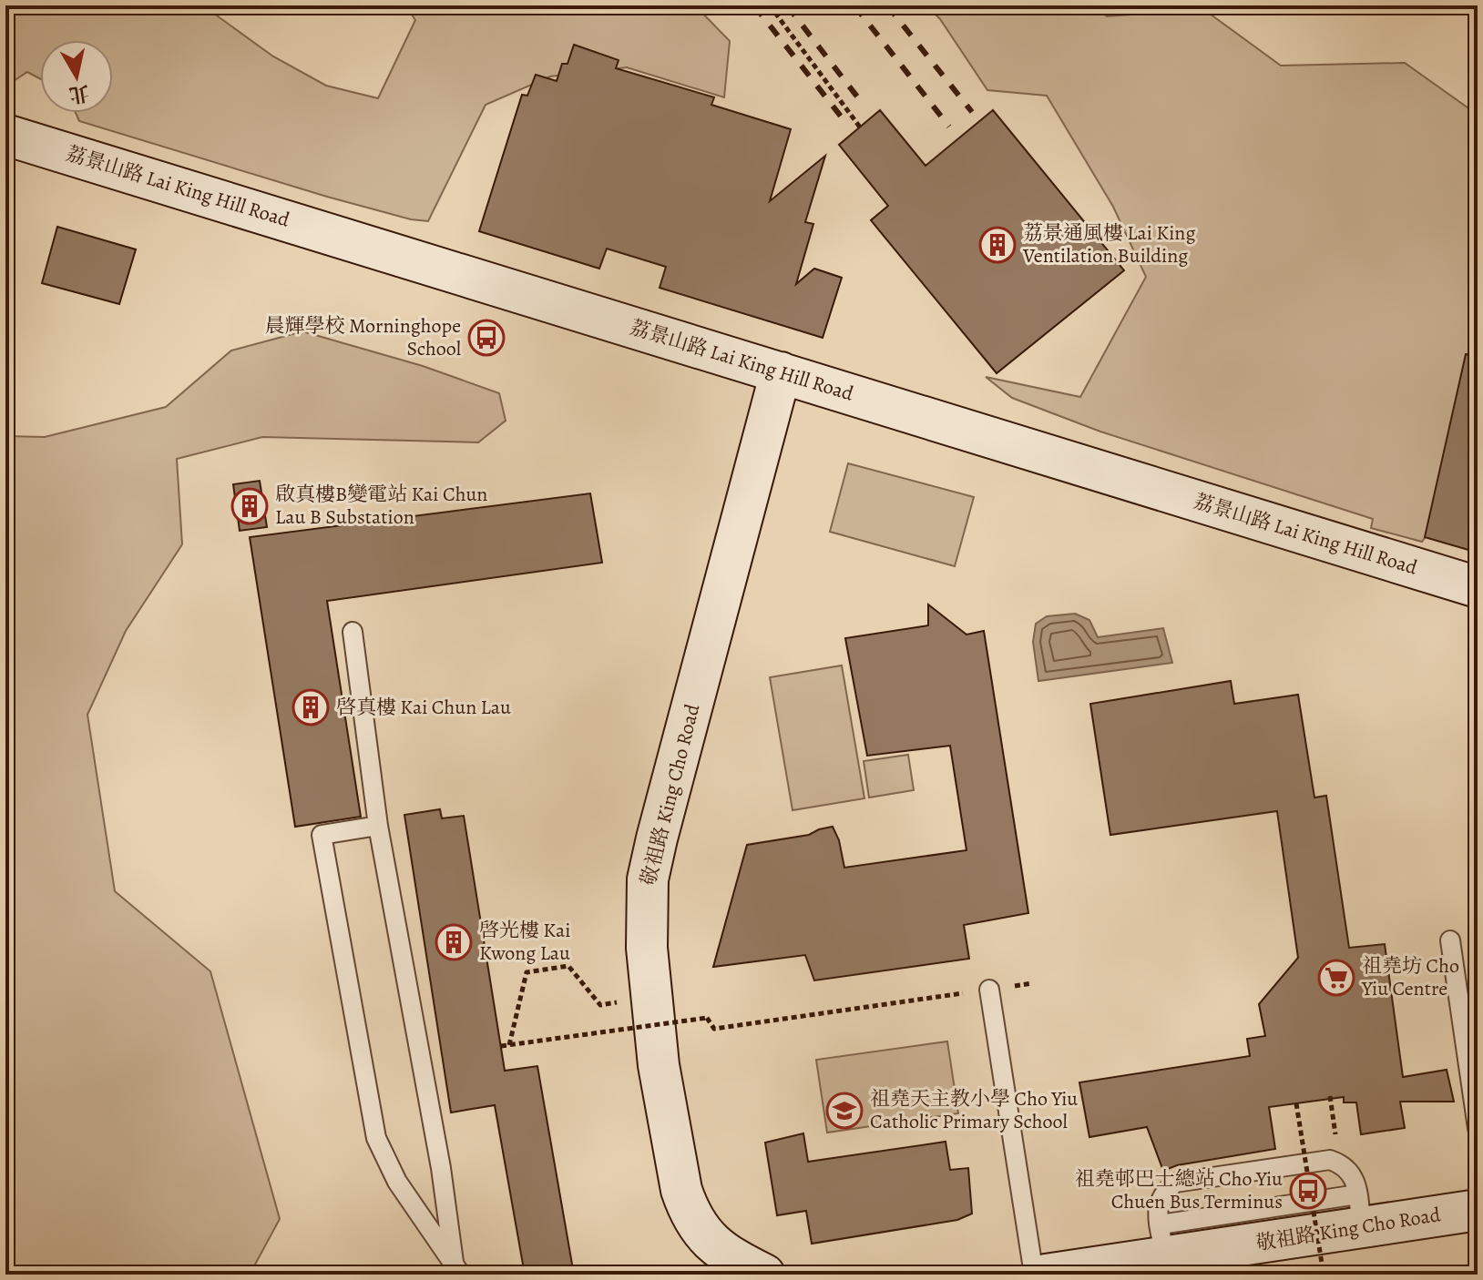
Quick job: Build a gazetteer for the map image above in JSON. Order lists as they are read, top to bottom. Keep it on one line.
{"streets":{"main road":["荔景山路 Lai King Hill Road","敬祖路 King Cho Road"]},"crossings":[["荔景山路 Lai King Hill Road","敬祖路 King Cho Road"]],"places":{"building":["荔景通風樓 Lai King Ventilation Building","啟真樓B變電站 Kai Chun Lau B Substation","啓真樓 Kai Chun Lau","啓光樓 Kai Kwong Lau"],"bus stop":["晨輝學校 Morninghope School","祖堯邨巴士總站 Cho Yiu Chuen Bus Terminus"],"supermarket":["祖堯坊 Cho Yiu Centre"],"school or university":["祖堯天主教小學 Cho Yiu Catholic Primary School"]},"north":"bottom"}
